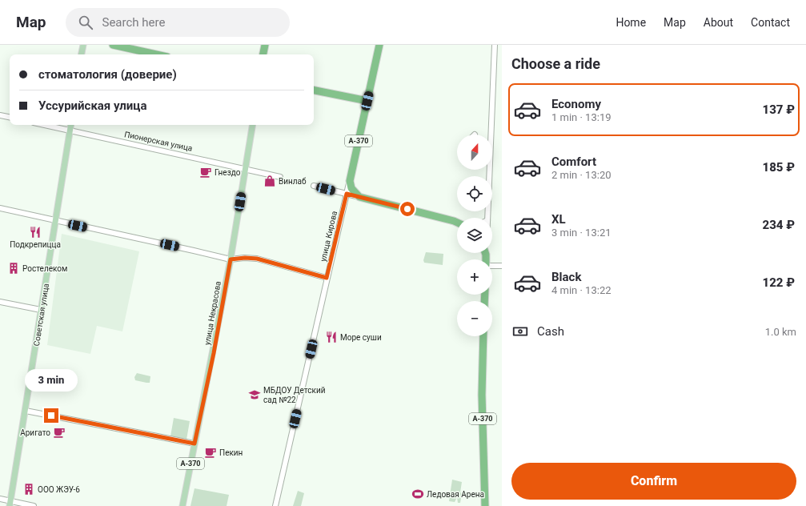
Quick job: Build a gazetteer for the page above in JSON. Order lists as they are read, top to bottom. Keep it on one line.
{"streets":{"highway":["А-370","улица Кирова"],"main road":["улица Некрасова","Советская улица"],"street":["Пионерская улица"]},"crossings":[["Пионерская улица","улица Некрасова"],["Пионерская улица","Советская улица"]],"places":{"cafe":["Гнездо","Аригато","Пекин"],"shop":["Винлаб"],"restaurant":["Подкрепицца","Море суши"],"building":["Ростелеком","ООО ЖЭУ-6"],"school or university":["МБДОУ Детский сад №22"],"sports":["Ледовая Арена"]},"north":"top","page":{"header":"Map","search":"Search here","nav":["Home","Map","About","Contact"],"heading":"Choose a ride","banner":["стоматология (доверие)","Уссурийская улица"],"list":[{"name":"Economy","note":"1 min · 13:19","value":"137 ₽"},{"name":"Comfort","note":"2 min · 13:20","value":"185 ₽"},{"name":"XL","note":"3 min · 13:21","value":"234 ₽"},{"name":"Black","note":"4 min · 13:22","value":"122 ₽"}],"map_buttons":["+","−"],"pay":["Cash","1.0 km"],"bubble":"3 min","buttons":"Confirm"}}
